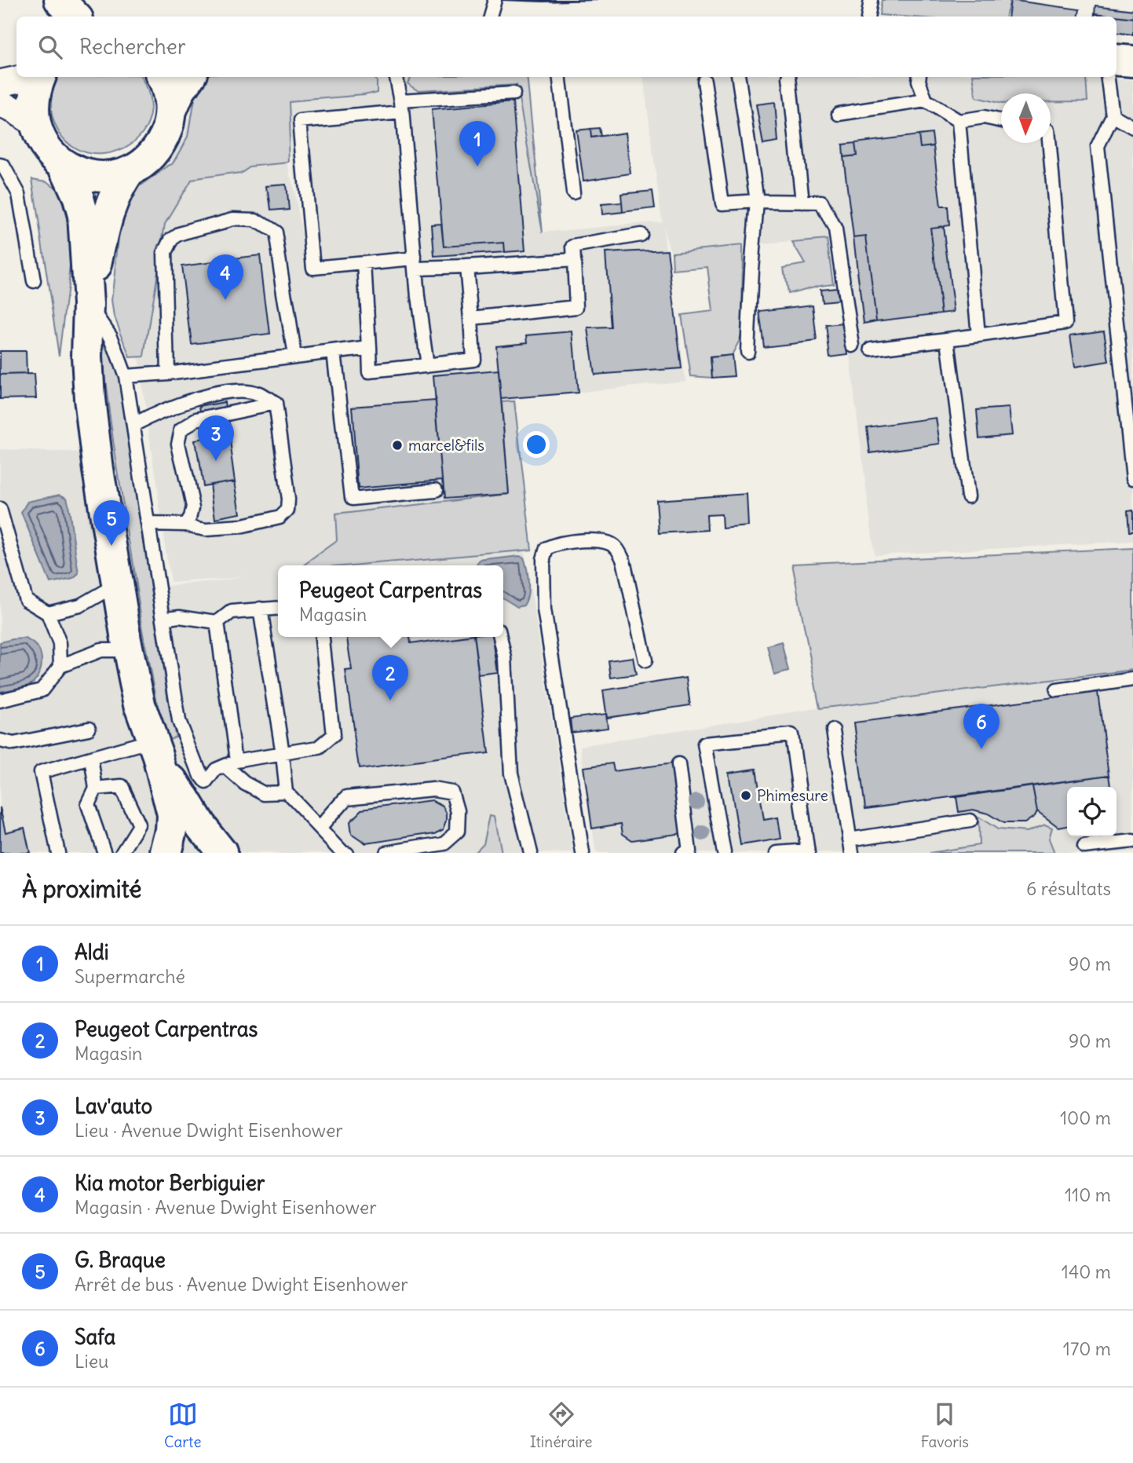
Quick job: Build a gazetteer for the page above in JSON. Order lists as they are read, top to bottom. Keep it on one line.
{"places":["marcel&fils","Phimesure"],"north":"bottom","page":{"search":"Rechercher","pins":["1","4","3","5","2","6"],"popup":["Peugeot Carpentras","Magasin"],"heading":["À proximité","6 résultats"],"list":[{"mark":"1","name":"Aldi","note":"Supermarché","value":"90 m"},{"mark":"2","name":"Peugeot Carpentras","note":"Magasin","value":"90 m"},{"mark":"3","name":"Lav'auto","note":"Lieu · Avenue Dwight Eisenhower","value":"100 m"},{"mark":"4","name":"Kia motor Berbiguier","note":"Magasin · Avenue Dwight Eisenhower","value":"110 m"},{"mark":"5","name":"G. Braque","note":"Arrêt de bus · Avenue Dwight Eisenhower","value":"140 m"},{"mark":"6","name":"Safa","note":"Lieu","value":"170 m"}],"nav":["Carte","Itinéraire","Favoris"]}}
